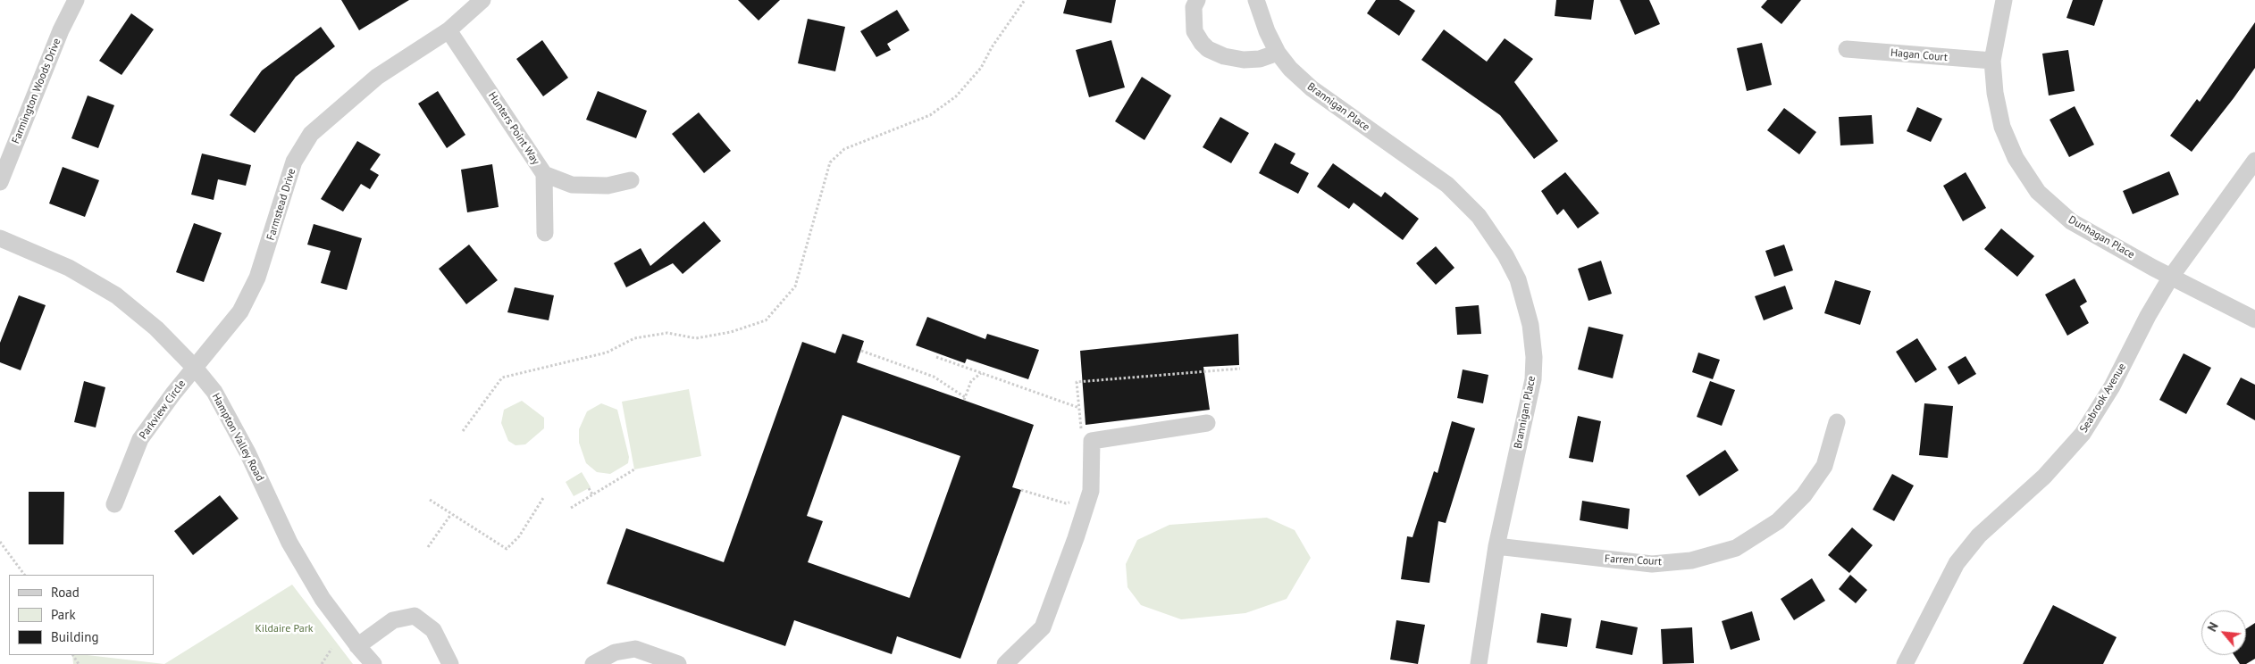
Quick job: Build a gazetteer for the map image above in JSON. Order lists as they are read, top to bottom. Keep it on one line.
{"streets":{"street":["Hagan Court","Farmington Woods Drive","Brannigan Place","Hunters Point Way","Farmstead Drive","Dunhagan Place","Seabrook Avenue","Parkview Circle","Hampton Valley Road","Farren Court"]},"crossings":[["Hagan Court","Dunhagan Place"],["Brannigan Place","Farren Court"],["Hunters Point Way","Farmstead Drive"],["Farmstead Drive","Parkview Circle"],["Farmstead Drive","Hampton Valley Road"],["Dunhagan Place","Seabrook Avenue"],["Parkview Circle","Hampton Valley Road"]],"parks":["Kildaire Park"],"legend":["Road","Park","Building"],"north":"top left"}
